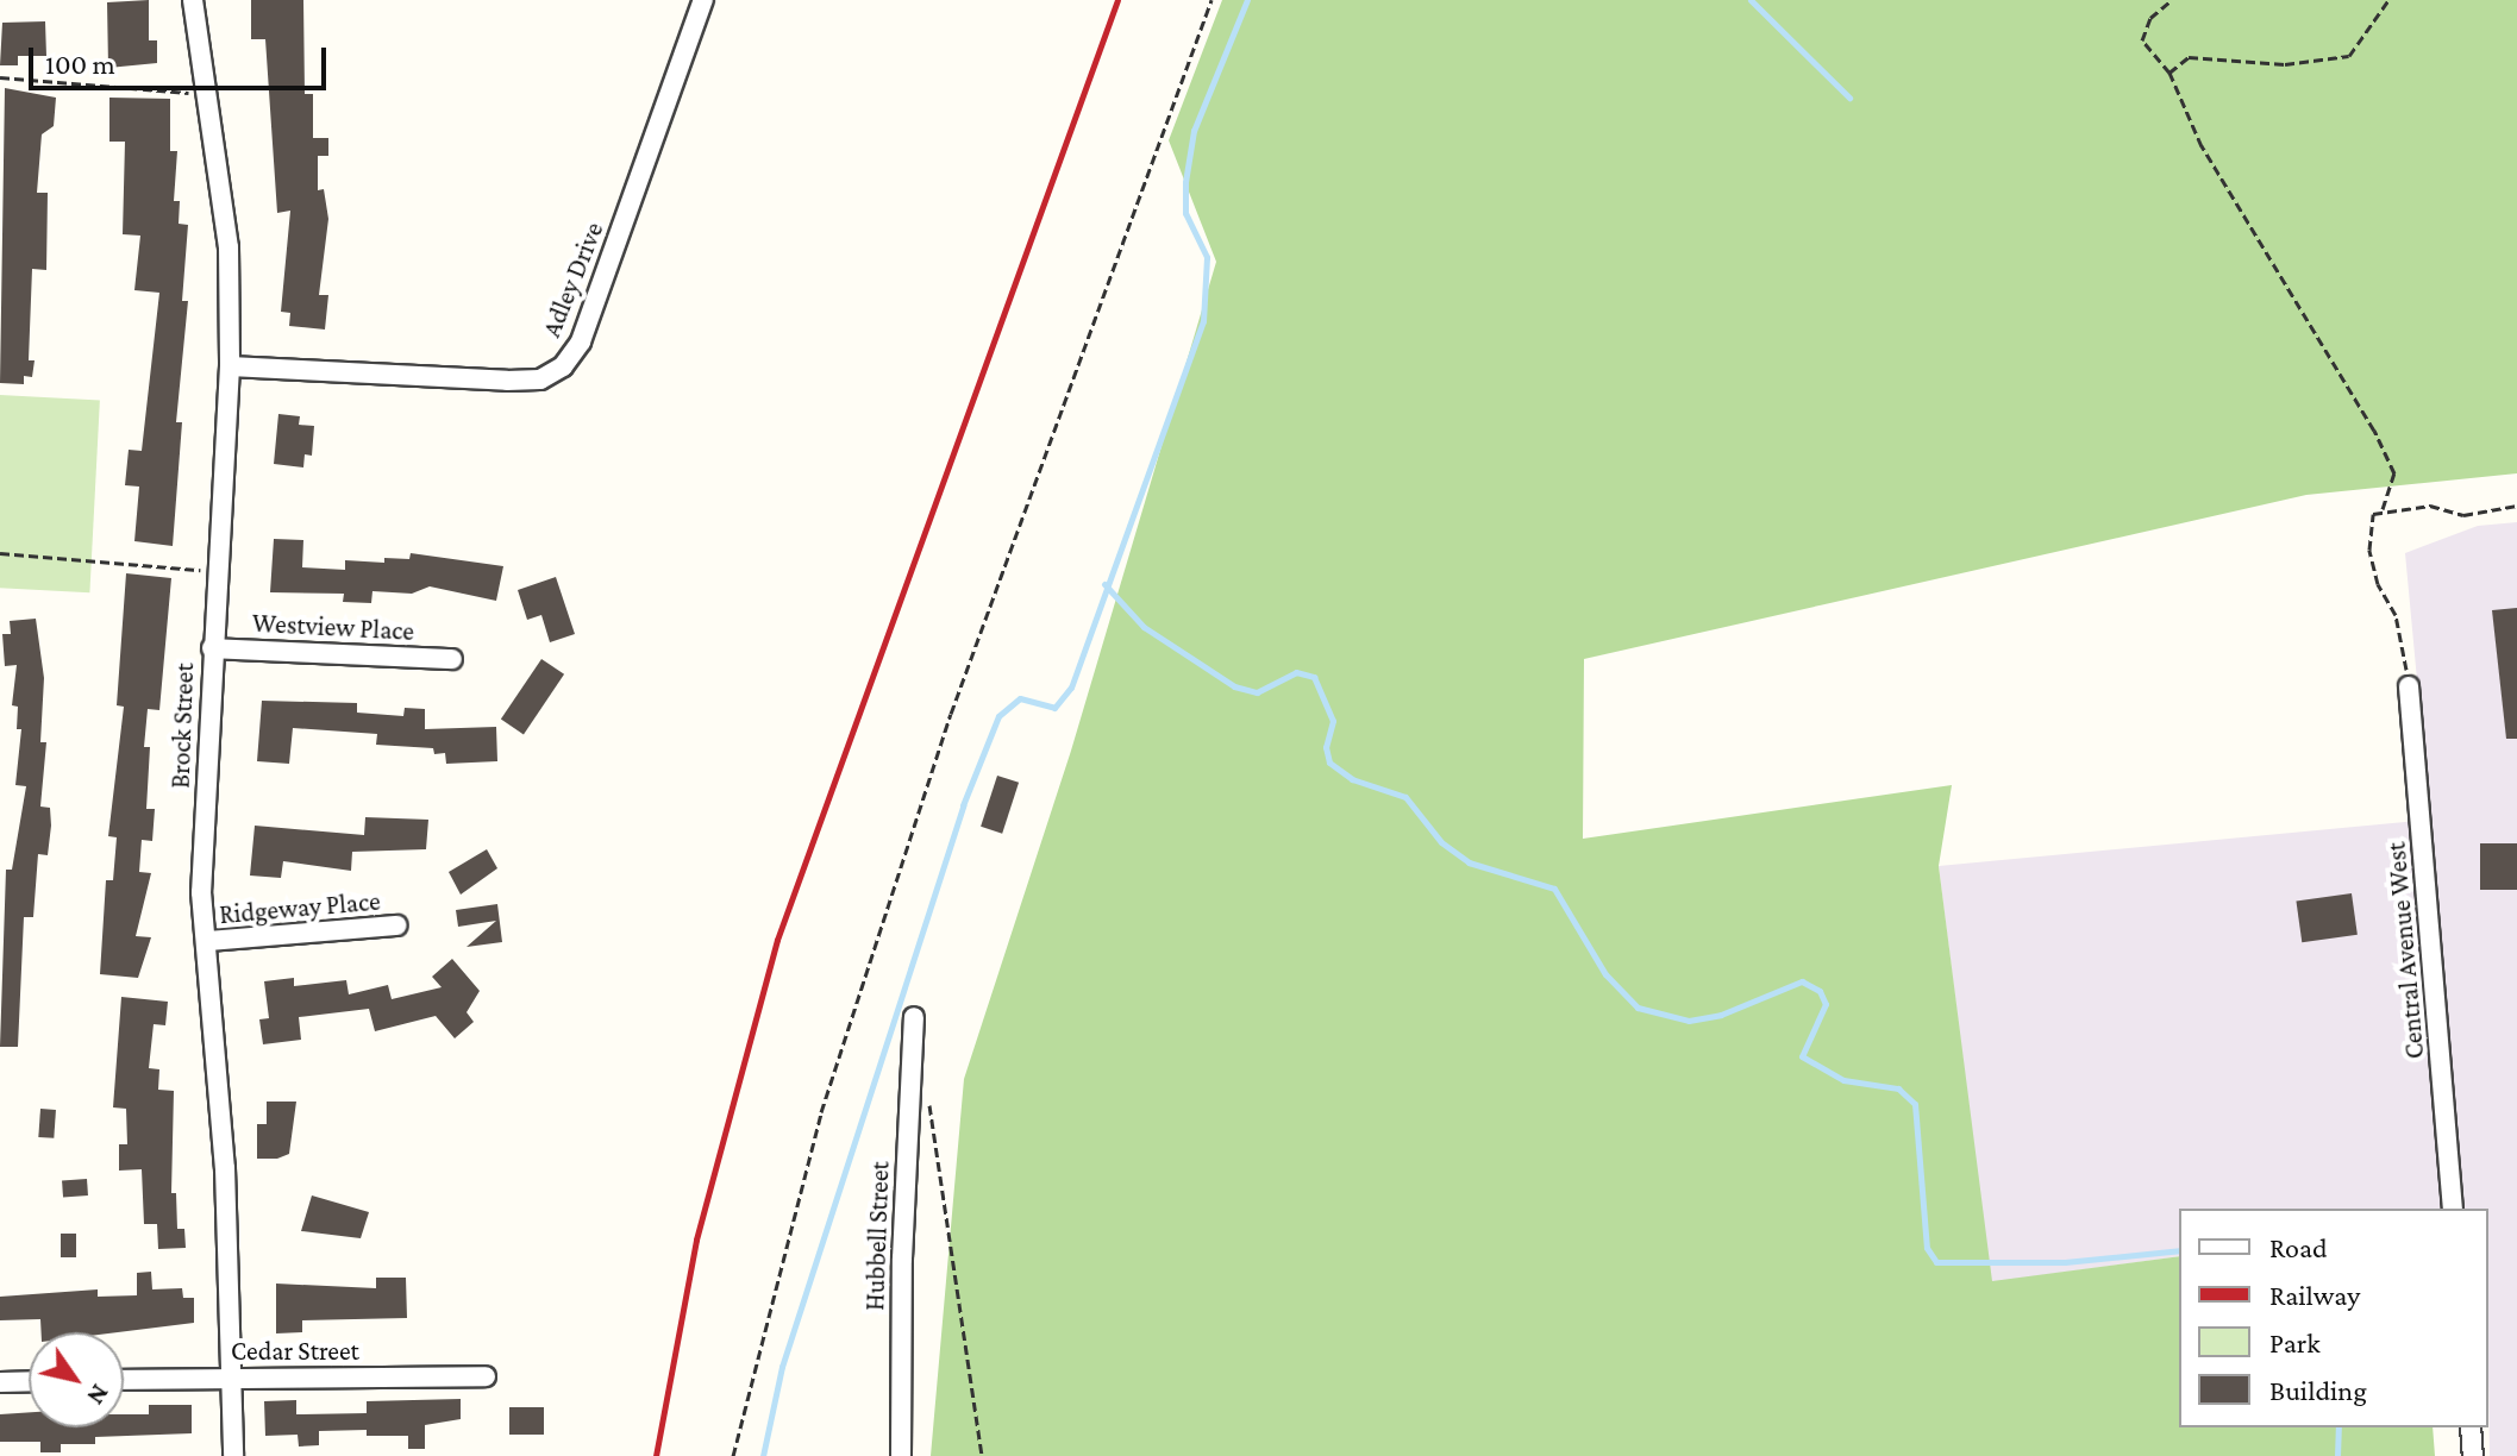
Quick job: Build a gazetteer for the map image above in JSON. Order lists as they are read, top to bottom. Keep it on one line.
{"streets":{"street":["Adley Drive","Westview Place","Brock Street","Ridgeway Place","Central Avenue West","Hubbell Street","Cedar Street"]},"crossings":[["Adley Drive","Brock Street"],["Westview Place","Brock Street"],["Brock Street","Ridgeway Place"],["Brock Street","Cedar Street"]],"legend":["Road","Railway","Park","Building"],"scale_bar":"100 m","north":"bottom right"}
